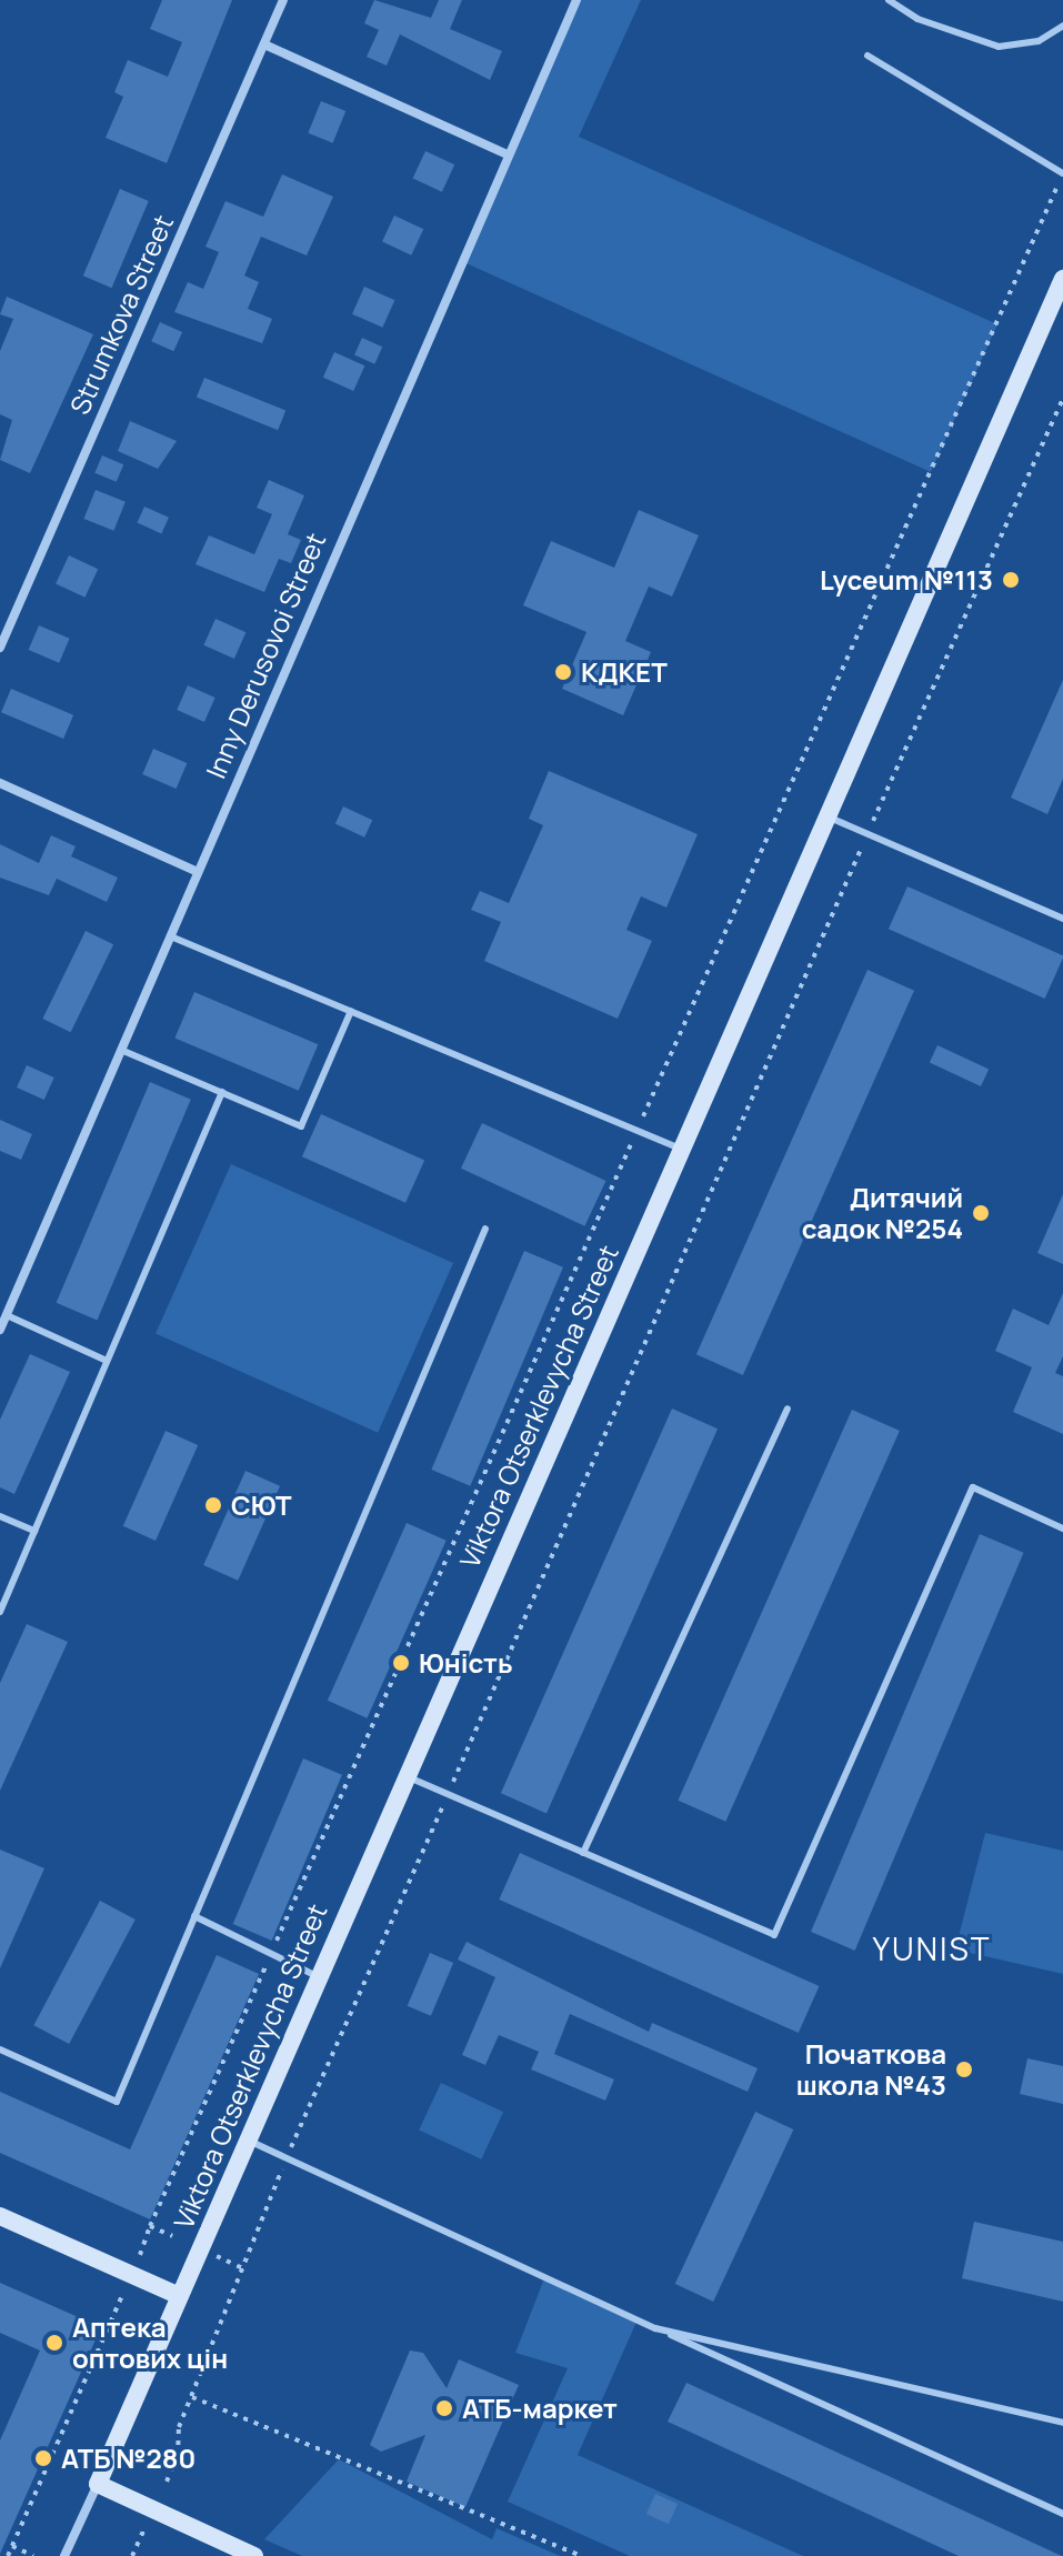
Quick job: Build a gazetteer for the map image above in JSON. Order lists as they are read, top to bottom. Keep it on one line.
{"streets":{"street":["Strumkova Street","Inny Derusovoi Street","Viktora Otserklevycha Street"]},"districts":["YUNIST"],"places":["Lyceum №113","КДКЕТ","Дитячий садок №254","СЮТ","Юність","Початкова школа №43","Аптека оптових цін","АТБ-маркет","АТБ №280"]}
